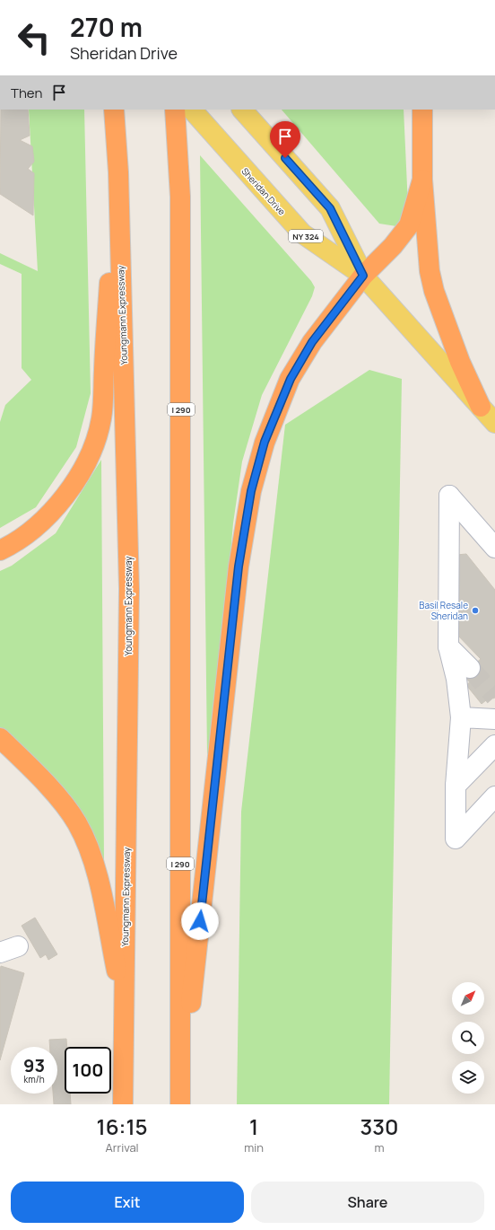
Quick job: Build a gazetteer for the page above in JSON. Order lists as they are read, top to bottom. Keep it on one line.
{"streets":{"highway":["Youngmann Expressway","I 290"],"main road":["Sheridan Drive","NY 324"]},"places":["Basil Resale Sheridan"],"north":"top right","page":{"turn":["270 m","Sheridan Drive"],"then":"Then","speed":"93 km/h","limit":"100","eta":["16:15","Arrival","1","min","330","m"],"buttons":["Exit","Share"]}}
